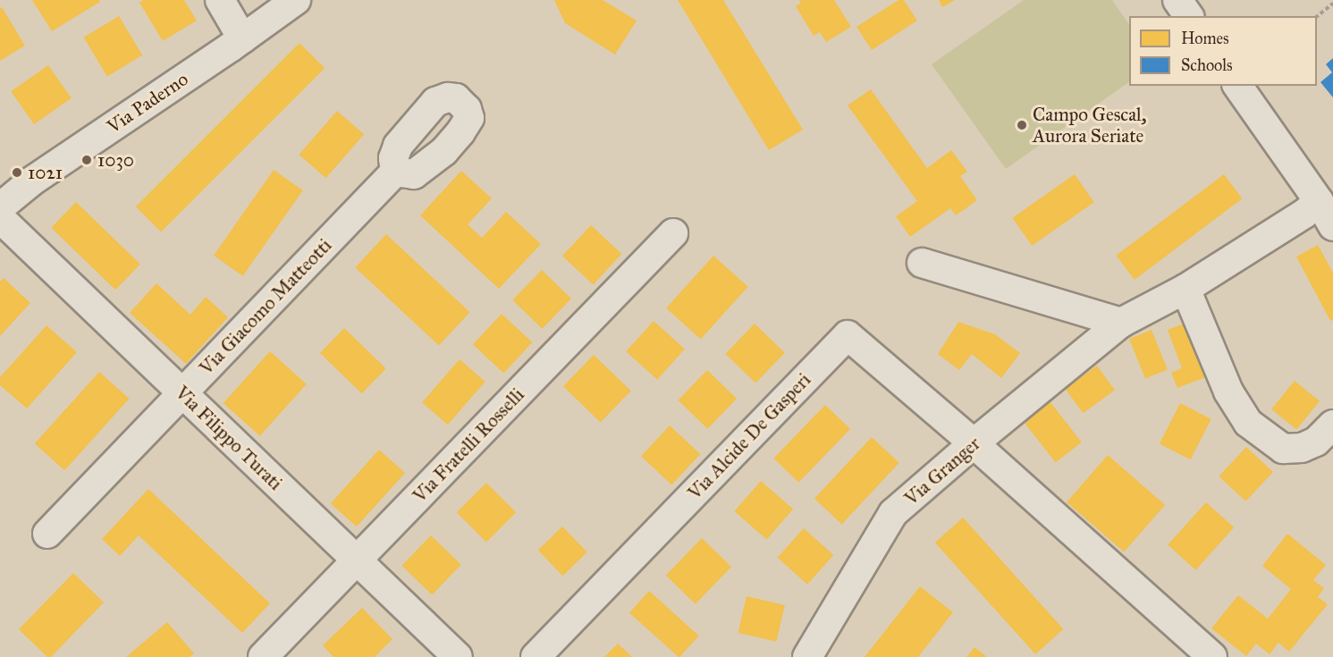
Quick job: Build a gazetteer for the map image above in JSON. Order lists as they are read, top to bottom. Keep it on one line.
{"streets":{"street":["Via Paderno","Via Giacomo Matteotti","Via Alcide De Gasperi","Via Filippo Turati","Via Fratelli Rosselli","Via Granger"]},"crossings":[["Via Giacomo Matteotti","Via Filippo Turati"],["Via Alcide De Gasperi","Via Granger"],["Via Filippo Turati","Via Fratelli Rosselli"]],"places":["Campo Gescal, Aurora Seriate","1030","1021"],"legend":["Homes","Schools"]}
